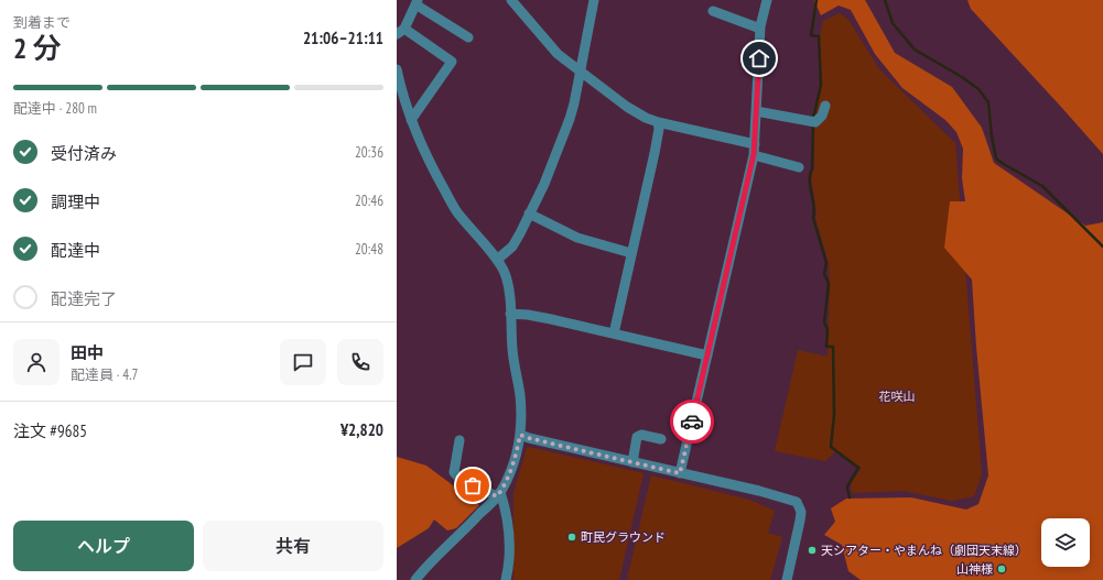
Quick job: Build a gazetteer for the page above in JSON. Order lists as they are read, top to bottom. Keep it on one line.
{"parks":["花咲山"],"places":["町民グラウンド","天シアター・やまんね（劇団天末線）","山神様"],"page":{"heading":["2 分","到着まで","21:06–21:11"],"panel":["田中","配達員 · 4.7","注文 #9685","¥2,820"],"bar":"配達中 · 280 m","list":[["受付済み","20:36"],["調理中","20:46"],["配達中","20:48"],"配達完了"],"buttons":["ヘルプ","共有"]}}
